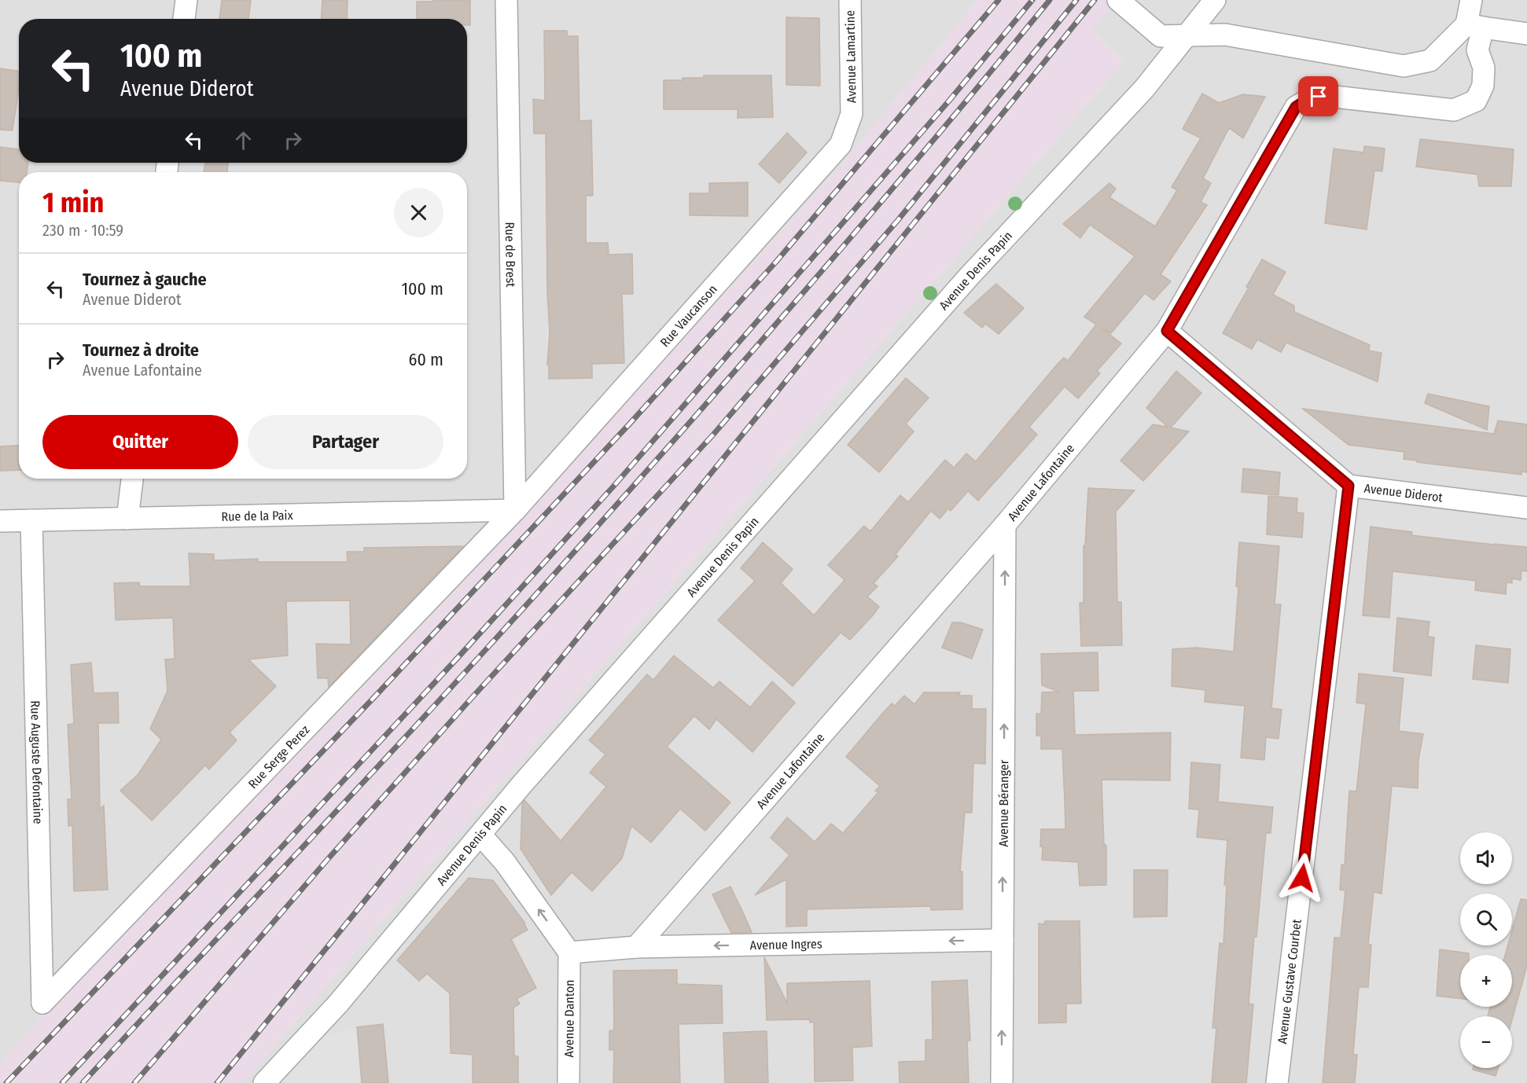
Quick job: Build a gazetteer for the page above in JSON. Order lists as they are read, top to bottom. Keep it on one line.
{"streets":{"street":["Avenue Lamartine","Rue de Brest","Avenue Denis Papin","Rue Vaucanson","Avenue Lafontaine","Avenue Diderot","Rue de la Paix","Rue Serge Perez","Rue Auguste Defontaine","Avenue Béranger","Avenue Ingres","Avenue Gustave Courbet","Avenue Danton"]},"crossings":[["Avenue Lamartine","Rue Vaucanson"],["Rue de Brest","Rue Vaucanson"],["Rue de Brest","Rue de la Paix"],["Rue de Brest","Rue Serge Perez"],["Rue Vaucanson","Rue de la Paix"],["Rue Vaucanson","Rue Serge Perez"],["Avenue Lafontaine","Avenue Diderot"],["Avenue Lafontaine","Avenue Béranger"],["Avenue Lafontaine","Avenue Ingres"],["Avenue Diderot","Avenue Gustave Courbet"],["Rue de la Paix","Rue Serge Perez"],["Rue de la Paix","Rue Auguste Defontaine"],["Rue Serge Perez","Rue Auguste Defontaine"],["Avenue Béranger","Avenue Ingres"],["Avenue Ingres","Avenue Danton"]],"one_way":["Avenue Béranger","Avenue Ingres"],"page":{"turn":["100 m","Avenue Diderot"],"heading":["1 min","230 m · 10:59"],"list":[{"name":"Tournez à gauche","note":"Avenue Diderot","value":"100 m"},{"name":"Tournez à droite","note":"Avenue Lafontaine","value":"60 m"}],"buttons":["Quitter","Partager"],"map_buttons":["+","−"]}}
